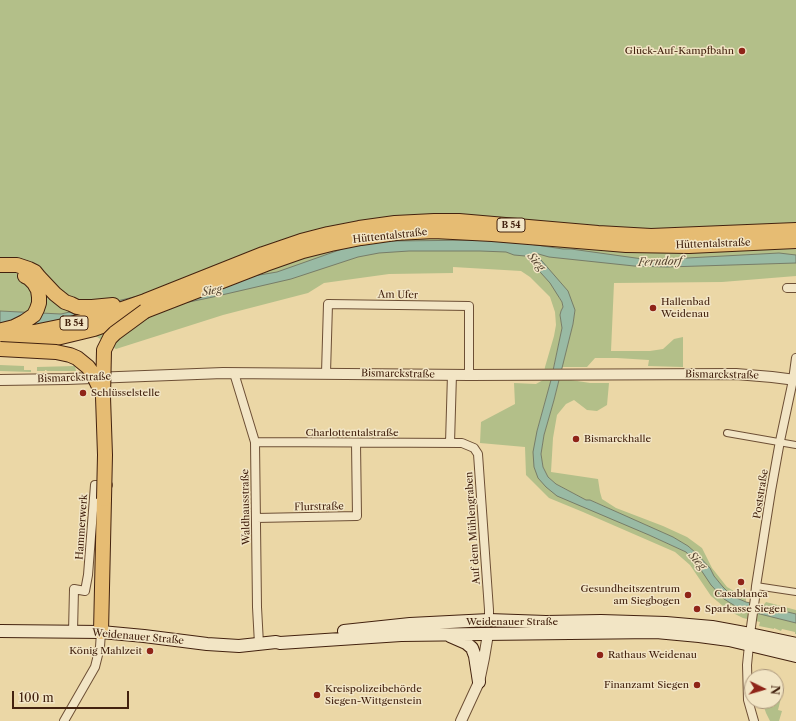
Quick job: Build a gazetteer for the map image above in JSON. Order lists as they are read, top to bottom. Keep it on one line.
{"streets":{"highway":["B 54","Hüttentalstraße"],"main road":["Weidenauer Straße"],"street":["Am Ufer","Bismarckstraße","Charlottentalstraße","Poststraße","Waldhausstraße","Flurstraße","Hammerwerk","Auf dem Mühlengraben"]},"crossings":[["Am Ufer","Bismarckstraße"],["Bismarckstraße","Poststraße"],["Bismarckstraße","Waldhausstraße"],["Bismarckstraße","Hammerwerk"],["Charlottentalstraße","Waldhausstraße"],["Charlottentalstraße","Flurstraße"],["Charlottentalstraße","Auf dem Mühlengraben"],["Poststraße","Weidenauer Straße"],["Waldhausstraße","Flurstraße"],["Waldhausstraße","Weidenauer Straße"],["Hammerwerk","Weidenauer Straße"],["Auf dem Mühlengraben","Weidenauer Straße"]],"water":["Sieg","Ferndorf"],"places":["Glück-Auf-Kampfbahn","Hallenbad Weidenau","Schlüsselstelle","Bismarckhalle","Casablanca","Gesundheitszentrum am Siegbogen","Sparkasse Siegen","König Mahlzeit","Rathaus Weidenau","Finanzamt Siegen","Kreispolizeibehörde Siegen-Wittgenstein"],"scale_bar":"100 m","north":"right"}
